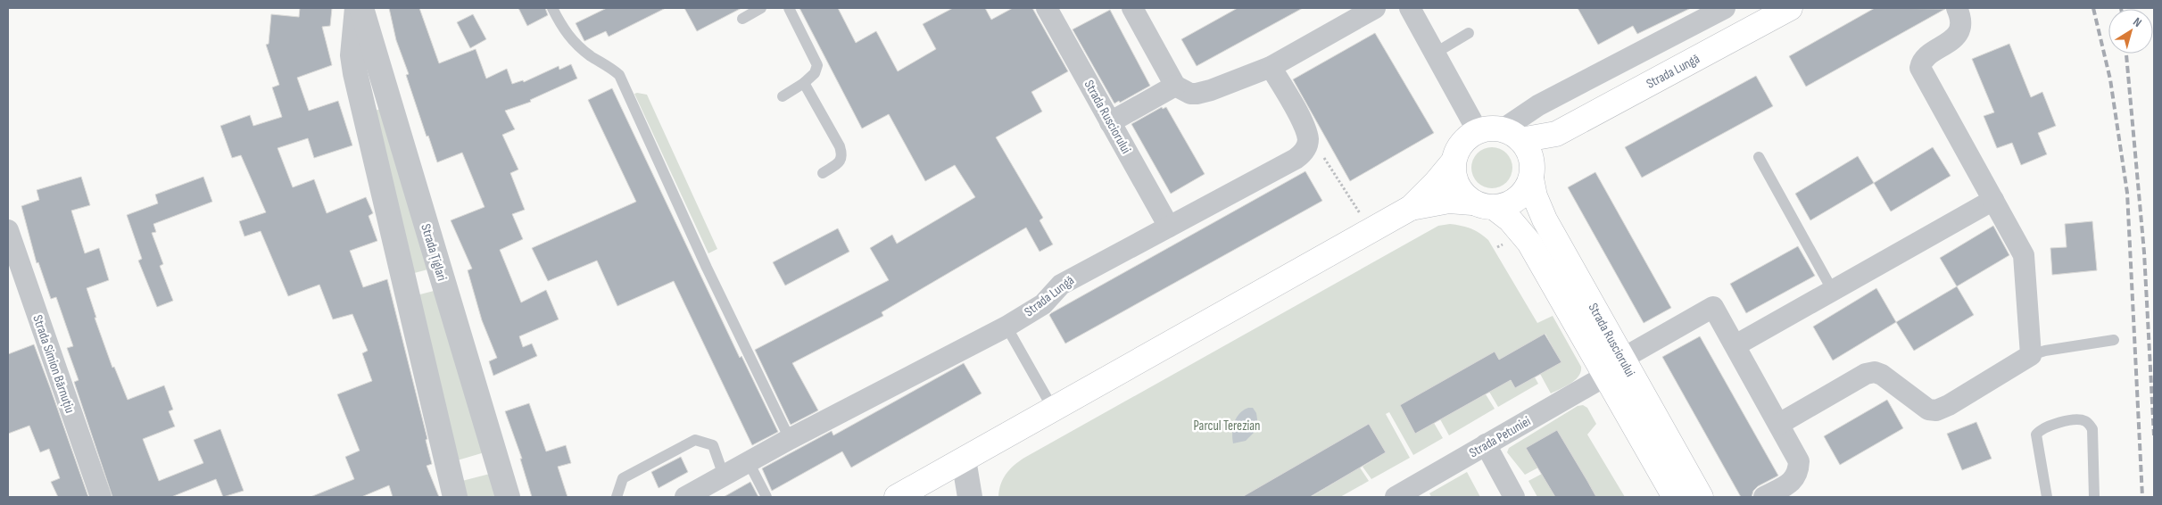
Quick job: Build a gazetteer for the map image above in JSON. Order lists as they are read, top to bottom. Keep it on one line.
{"streets":{"main road":["Strada Lungă","Strada Rusciorului"],"street":["Strada Țiglari","Strada Simion Bărnuțiu","Strada Petuniei"]},"crossings":[["Strada Lungă","Strada Rusciorului"],["Strada Rusciorului","Strada Petuniei"]],"parks":["Parcul Terezian"],"north":"top right"}
